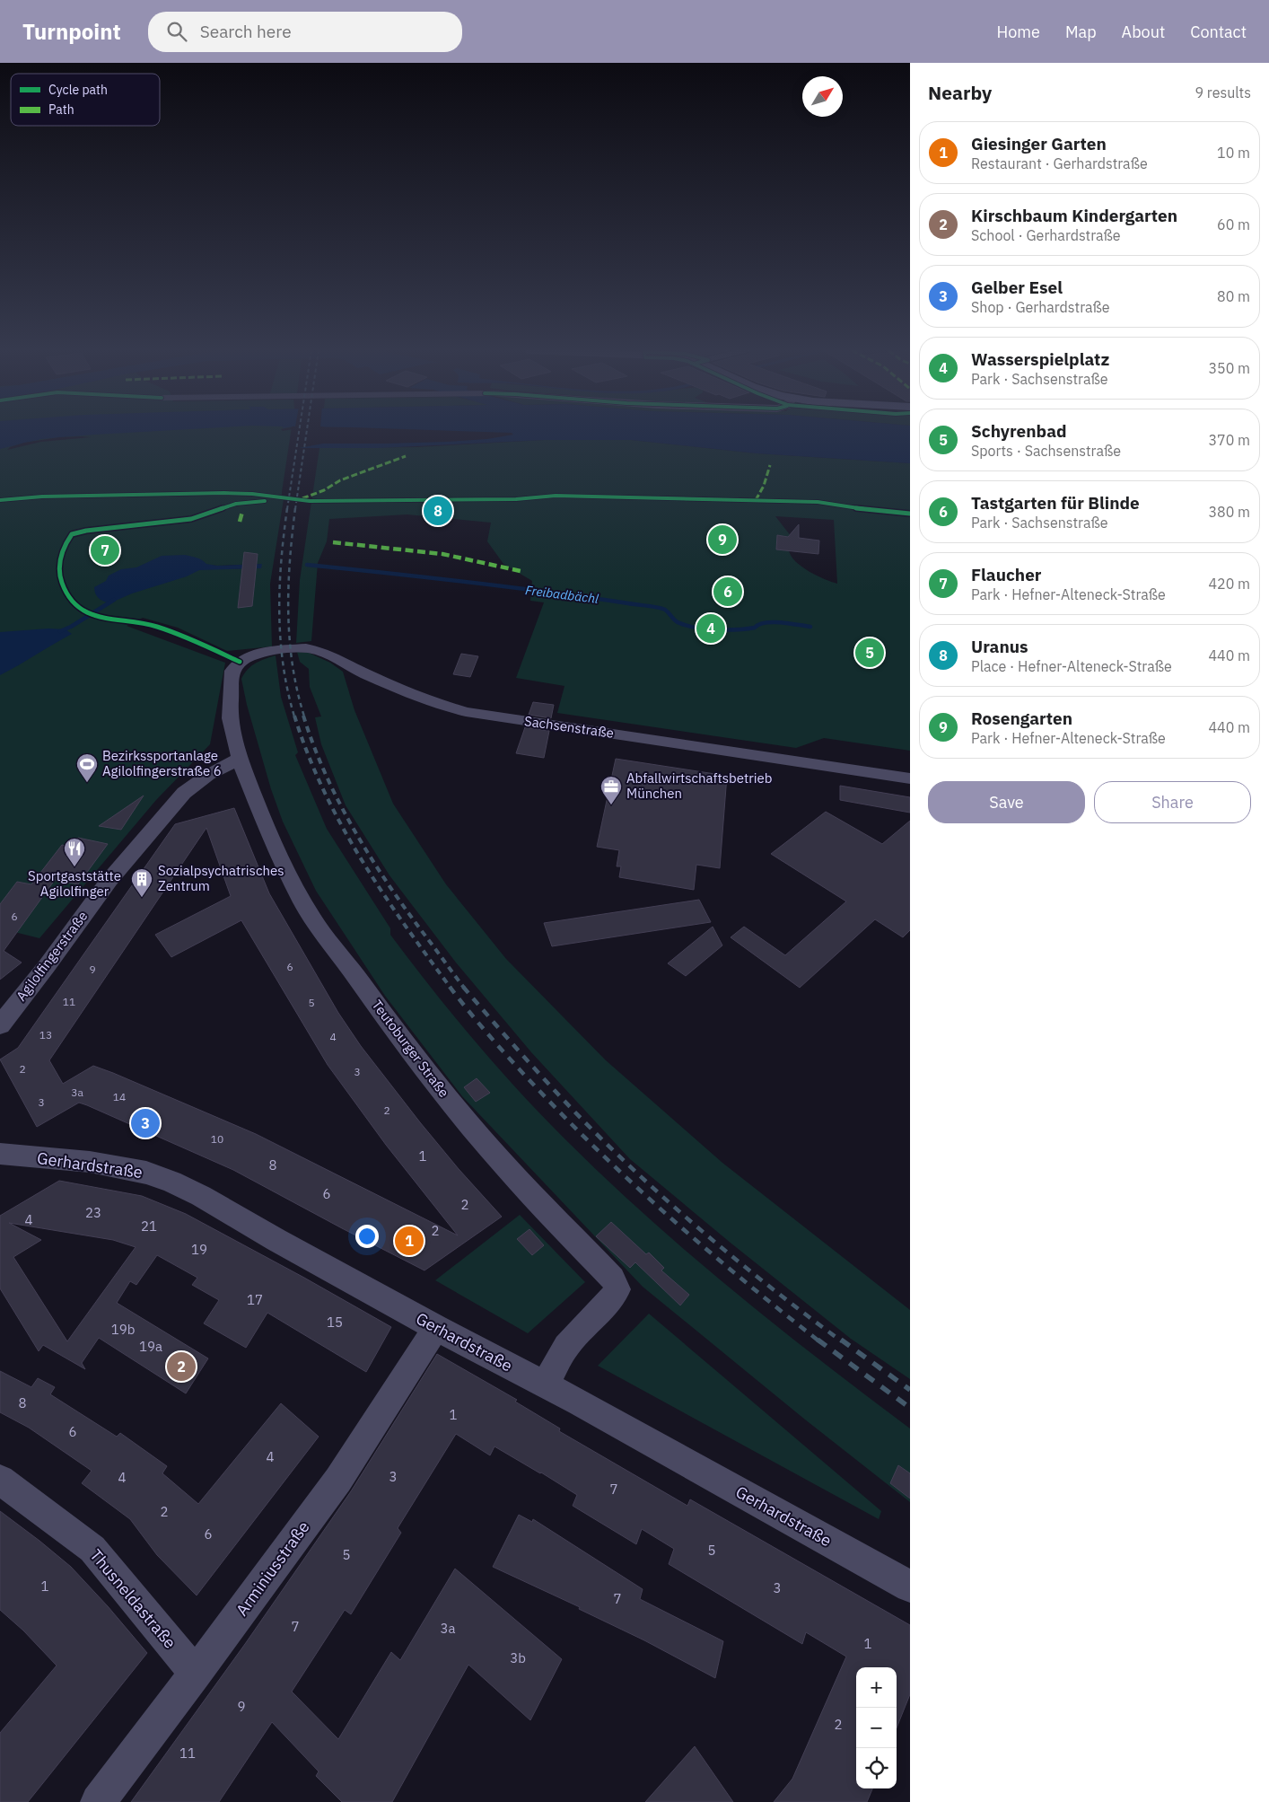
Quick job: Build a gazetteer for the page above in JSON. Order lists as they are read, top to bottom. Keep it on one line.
{"streets":{"street":["Sachsenstraße","Agilolfingerstraße","Teutoburger Straße","Gerhardstraße","Arminiusstraße","Thusneldastraße"]},"crossings":[["Sachsenstraße","Teutoburger Straße"],["Agilolfingerstraße","Teutoburger Straße"],["Teutoburger Straße","Gerhardstraße"],["Gerhardstraße","Arminiusstraße"],["Arminiusstraße","Thusneldastraße"]],"water":["Freibadbächl"],"places":{"sports":["Bezirkssportanlage Agilolfingerstraße 6"],"office":["Abfallwirtschaftsbetrieb München"],"restaurant":["Sportgaststätte Agilolfinger"],"building":["Sozialpsychatrisches Zentrum"]},"house_numbers":["6","6","9","11","5","13","4","2","3","3a","14","3","2","10","1","8","6","2","23","4","21","2","19","17","15","19b","19a","8","1","6","4","3","4","7","2","6","5","5","1","3","7","7","3a","1","3b","9","2","11"],"legend":["Cycle path","Path"],"north":"top right","page":{"header":"Turnpoint","search":"Search here","nav":["Home","Map","About","Contact"],"heading":["Nearby","9 results"],"list":[{"mark":"1","name":"Giesinger Garten","note":"Restaurant · Gerhardstraße","value":"10 m"},{"mark":"2","name":"Kirschbaum Kindergarten","note":"School · Gerhardstraße","value":"60 m"},{"mark":"3","name":"Gelber Esel","note":"Shop · Gerhardstraße","value":"80 m"},{"mark":"4","name":"Wasserspielplatz","note":"Park · Sachsenstraße","value":"350 m"},{"mark":"5","name":"Schyrenbad","note":"Sports · Sachsenstraße","value":"370 m"},{"mark":"6","name":"Tastgarten für Blinde","note":"Park · Sachsenstraße","value":"380 m"},{"mark":"7","name":"Flaucher","note":"Park · Hefner-Alteneck-Straße","value":"420 m"},{"mark":"8","name":"Uranus","note":"Place · Hefner-Alteneck-Straße","value":"440 m"},{"mark":"9","name":"Rosengarten","note":"Park · Hefner-Alteneck-Straße","value":"440 m"}],"pins":["8","9","7","6","4","5","3","1","2"],"buttons":["Save","Share"],"map_buttons":["+","−"]}}
